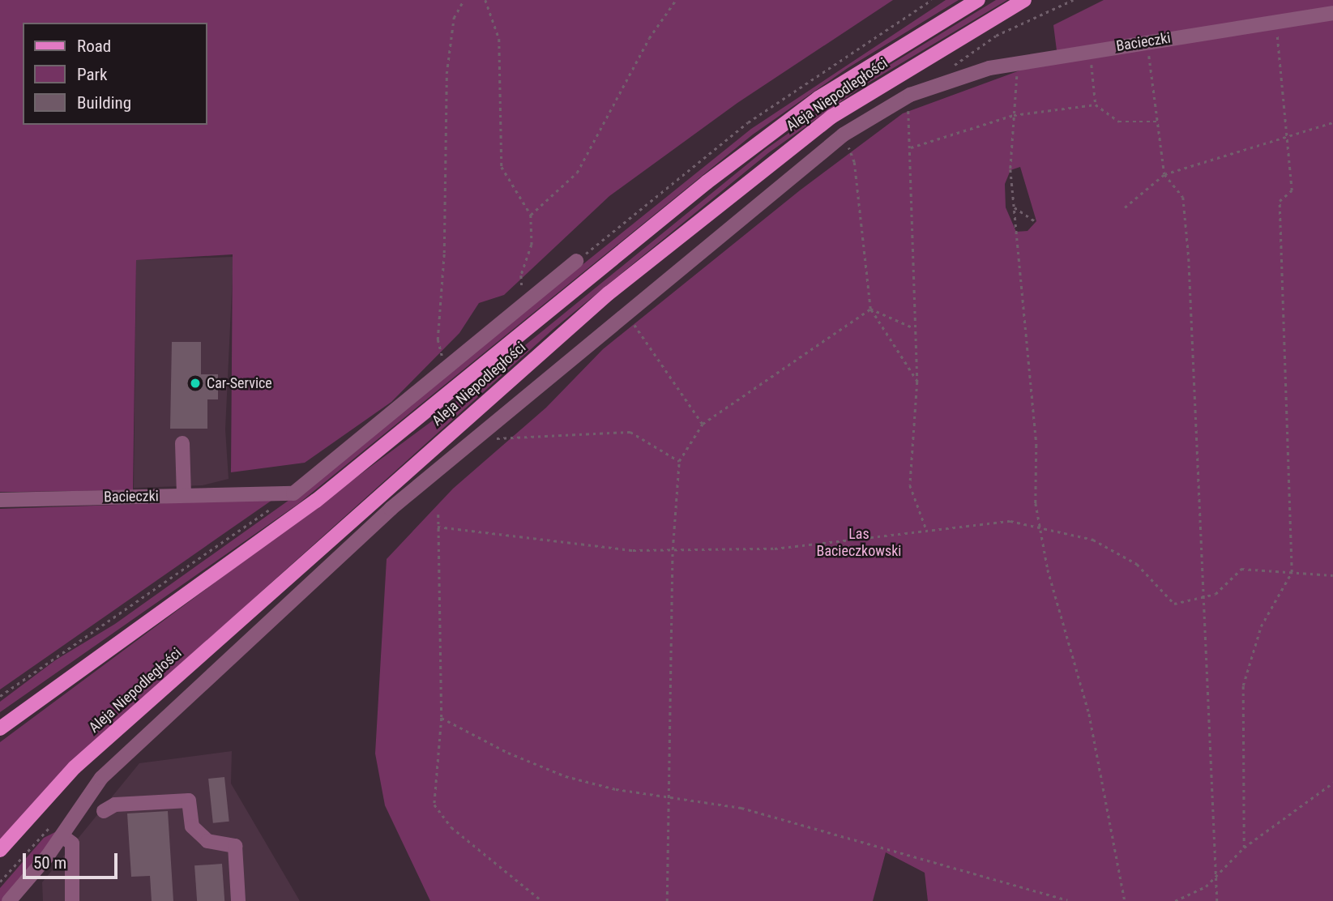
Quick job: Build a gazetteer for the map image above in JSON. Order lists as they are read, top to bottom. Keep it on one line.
{"streets":{"main road":["Aleja Niepodległości"],"street":["Bacieczki"]},"parks":["Las Bacieczkowski"],"places":["Car-Service"],"legend":["Road","Park","Building"],"scale_bar":"50 m"}
